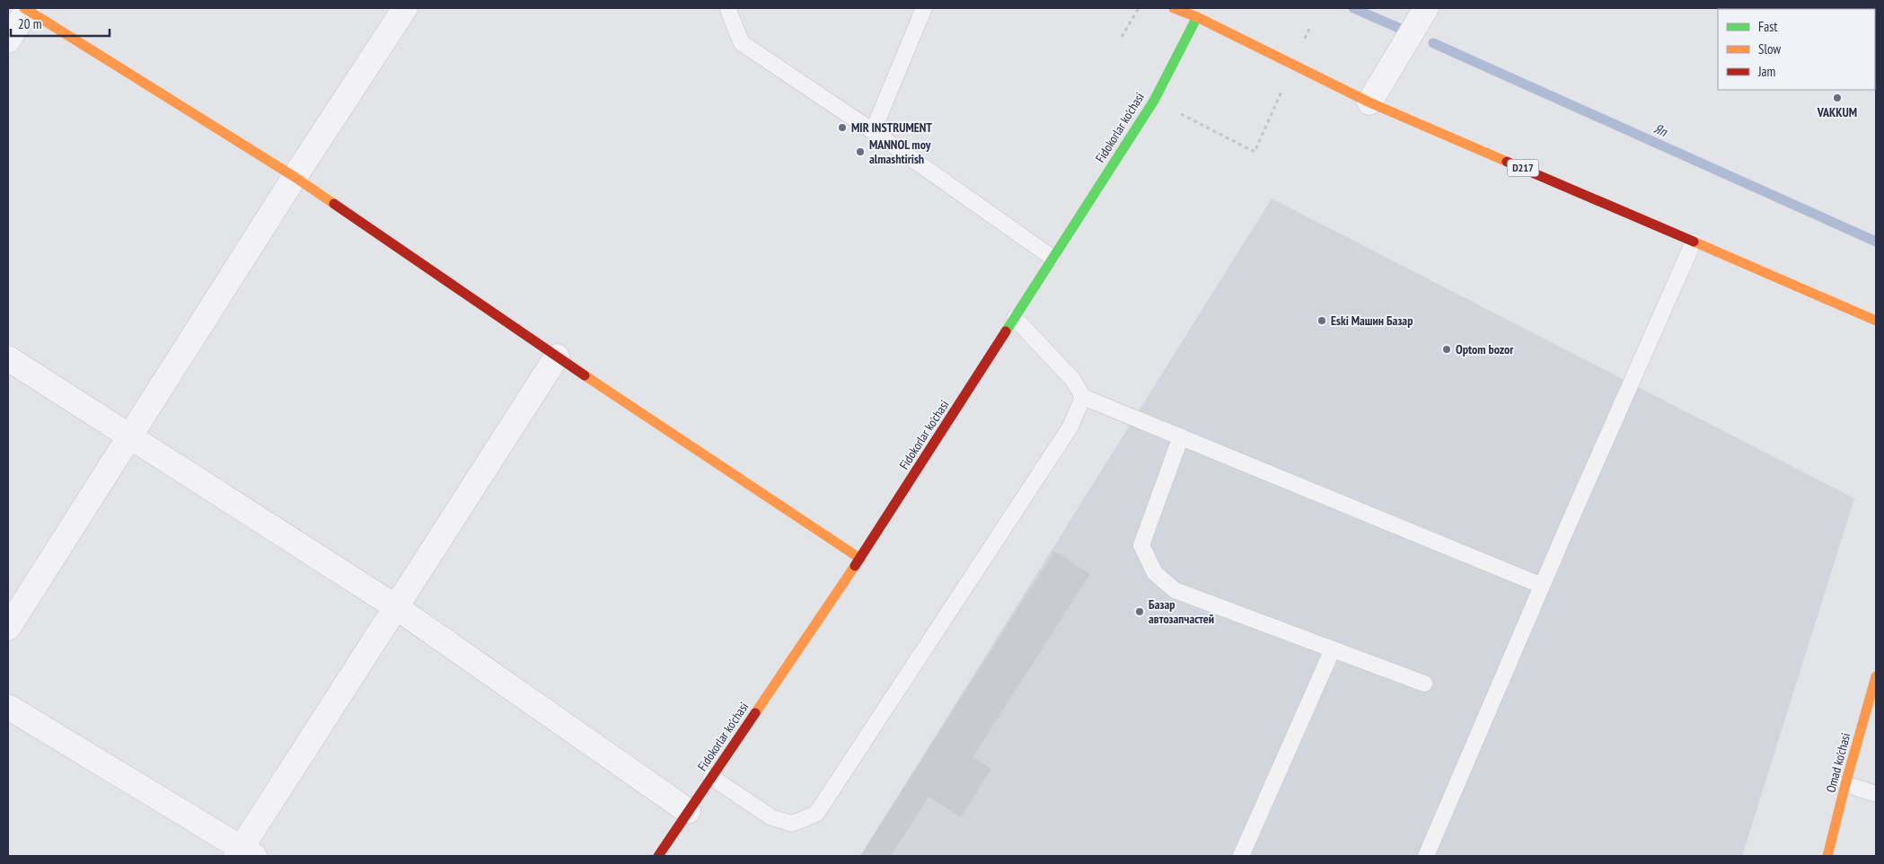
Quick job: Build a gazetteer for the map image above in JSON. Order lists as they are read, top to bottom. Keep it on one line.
{"streets":{"main road":["Fidokorlar ko'chasi","D217","Omad ko'chasi"]},"crossings":[["Fidokorlar ko'chasi","D217"]],"water":["Яп"],"places":["VAKKUM","MIR INSTRUMENT","MANNOL moy almashtirish","Eski Машин Базар","Optom bozor","Базар автозапчастей"],"legend":["Fast","Slow","Jam"],"scale_bar":"20 m"}
